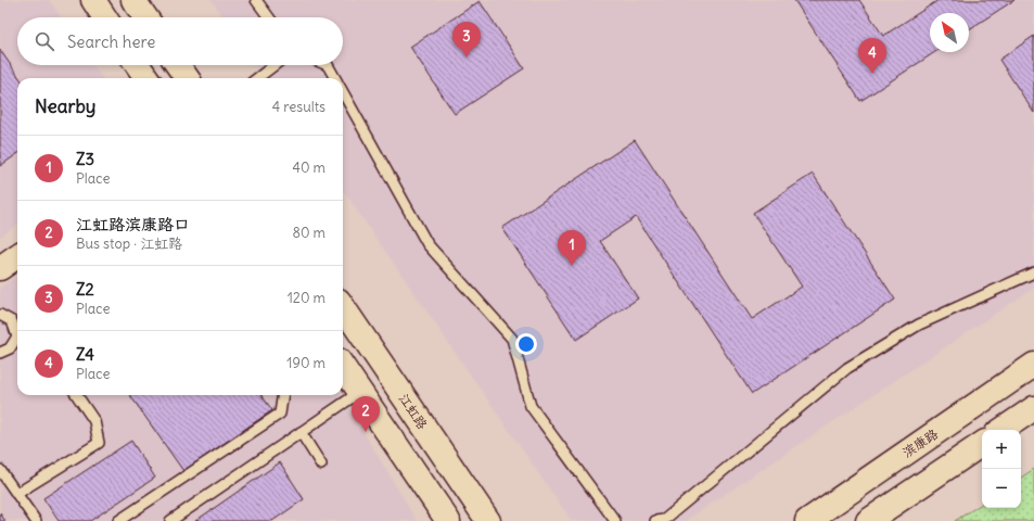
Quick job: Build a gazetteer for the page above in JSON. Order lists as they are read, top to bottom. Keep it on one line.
{"streets":{"main road":["江虹路","滨康路"]},"north":"top left","page":{"search":"Search here","pins":["3","4","1","2"],"heading":["Nearby","4 results"],"list":[{"mark":"1","name":"Z3","note":"Place","value":"40 m"},{"mark":"2","name":"江虹路滨康路口","note":"Bus stop · 江虹路","value":"80 m"},{"mark":"3","name":"Z2","note":"Place","value":"120 m"},{"mark":"4","name":"Z4","note":"Place","value":"190 m"}],"map_buttons":["+","−"]}}
